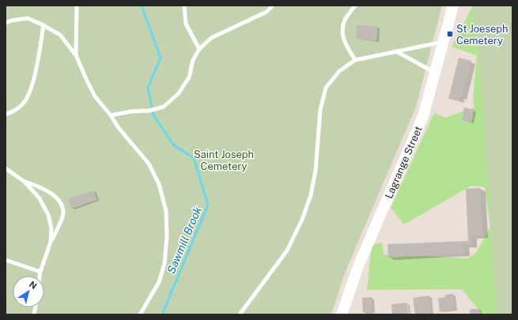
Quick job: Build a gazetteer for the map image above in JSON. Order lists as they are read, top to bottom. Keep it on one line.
{"streets":{"main road":["Lagrange Street"]},"water":["Sawmill Brook"],"parks":["Saint Joseph Cemetery"],"places":{"transit":["St Joeseph Cemetery"]},"north":"top right"}
